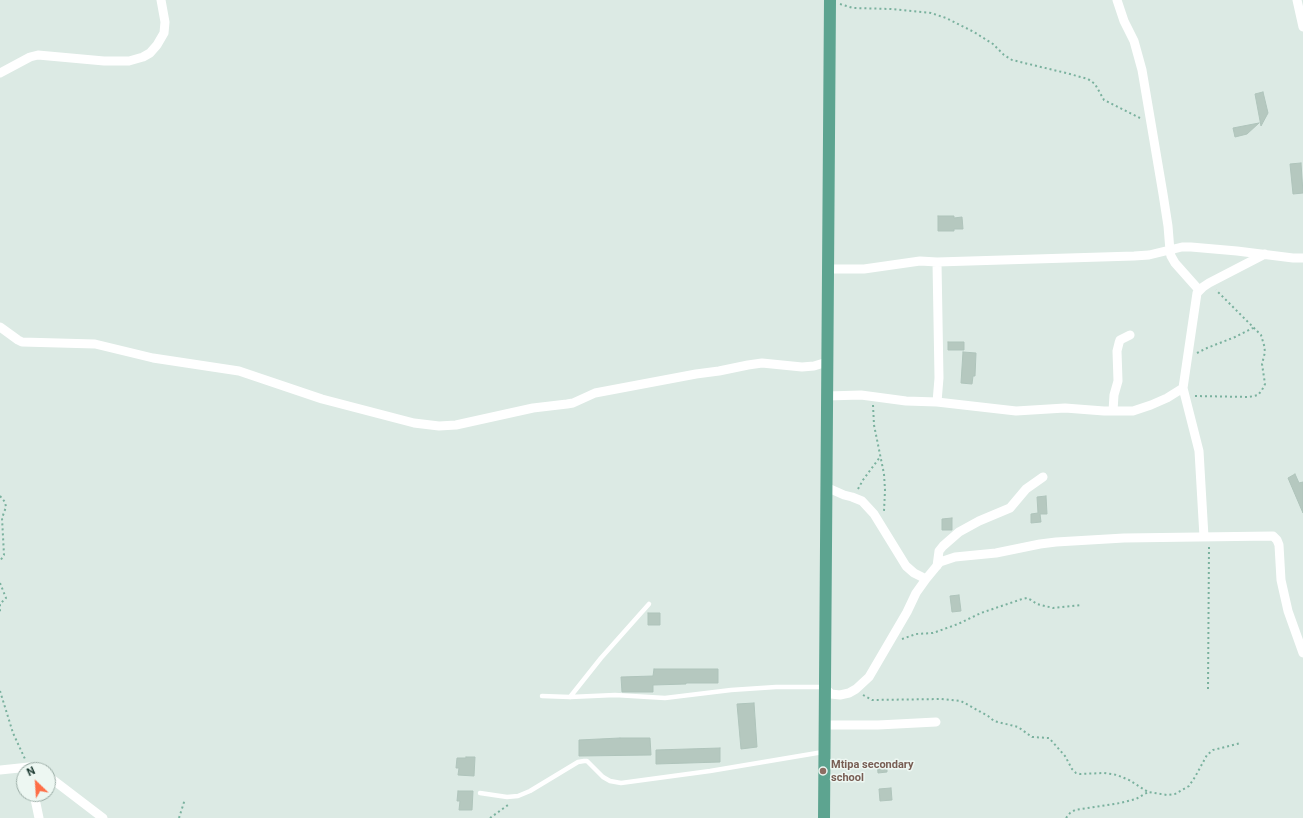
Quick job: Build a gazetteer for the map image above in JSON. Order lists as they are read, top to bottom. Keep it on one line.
{"places":["Mtipa secondary school"],"north":"top left"}
